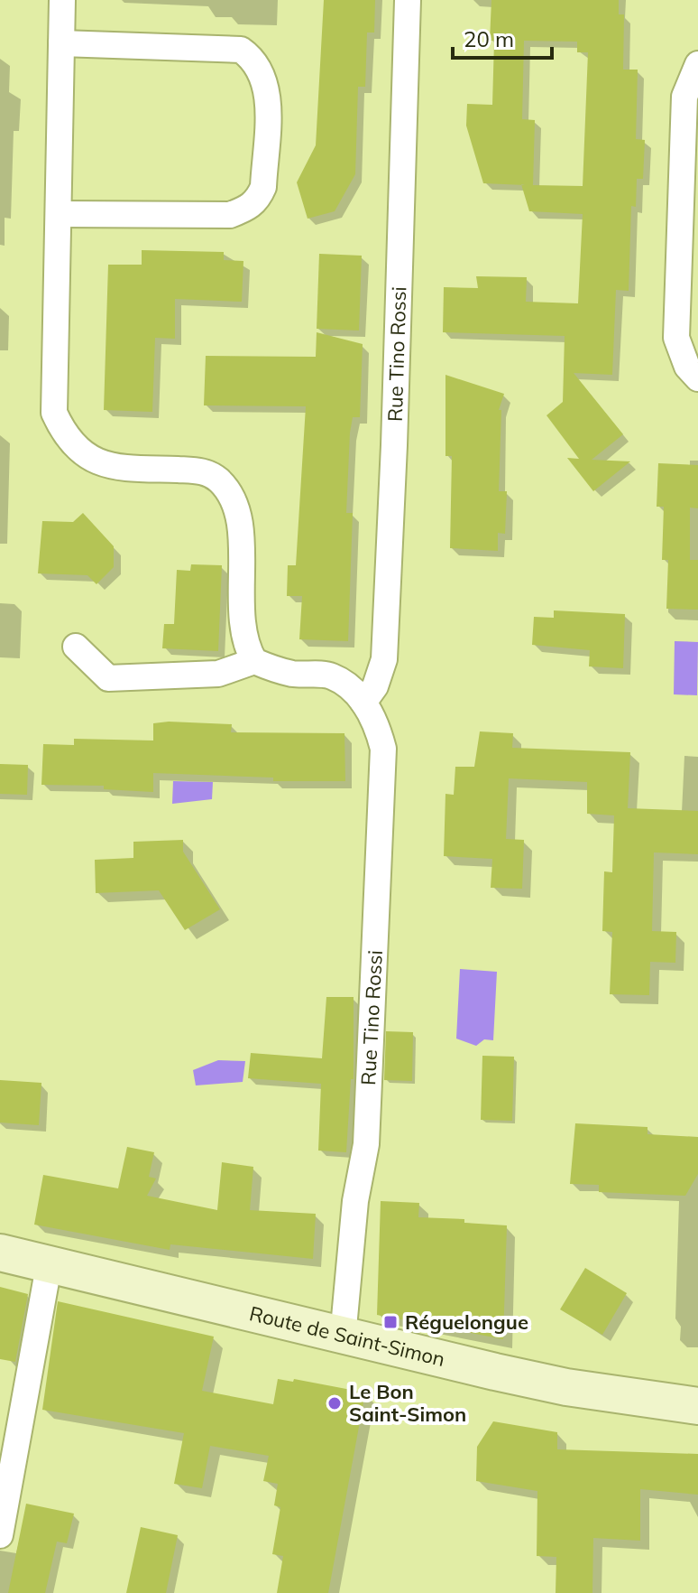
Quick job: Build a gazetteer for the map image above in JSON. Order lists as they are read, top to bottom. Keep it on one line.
{"streets":{"main road":["Route de Saint-Simon"],"street":["Rue Tino Rossi"]},"crossings":[["Rue Tino Rossi","Route de Saint-Simon"]],"places":{"transit":["Réguelongue"],"other":["Le Bon Saint-Simon"]},"scale_bar":"20 m"}
